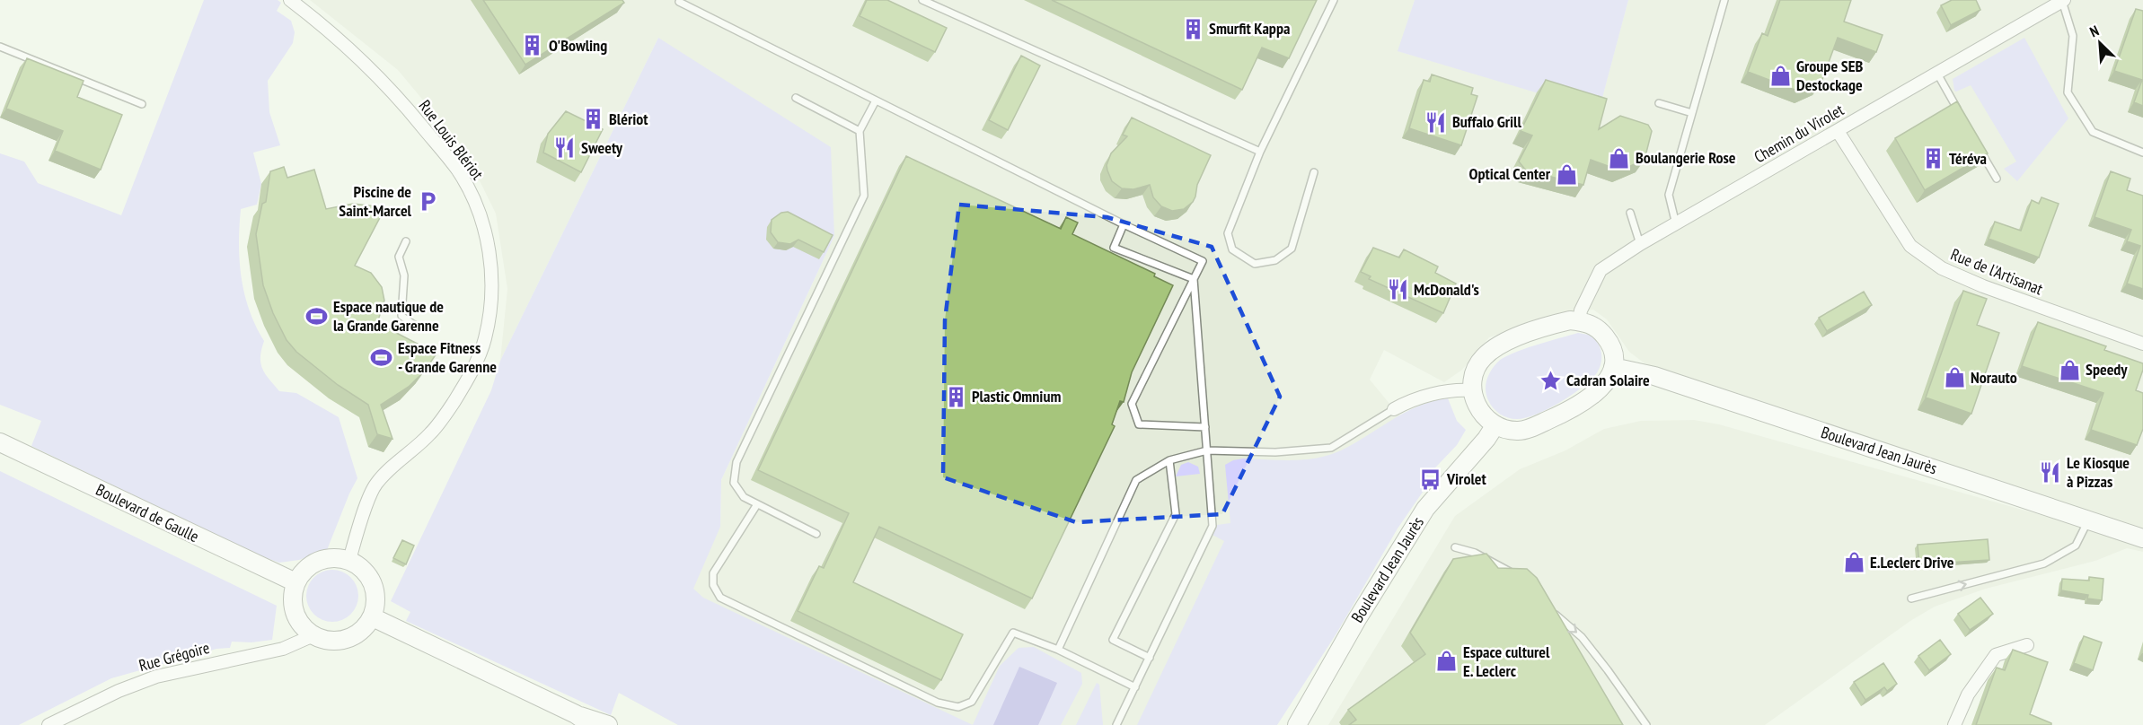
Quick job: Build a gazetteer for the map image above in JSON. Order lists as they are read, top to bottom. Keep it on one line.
{"streets":{"main road":["Boulevard Jean Jaurès","Boulevard de Gaulle"],"street":["Chemin du Virolet","Rue Louis Blériot","Rue de l'Artisanat","Rue Grégoire"]},"crossings":[["Chemin du Virolet","Rue de l'Artisanat"],["Chemin du Virolet","Boulevard Jean Jaurès"],["Rue Louis Blériot","Boulevard de Gaulle"],["Rue Louis Blériot","Rue Grégoire"],["Boulevard de Gaulle","Rue Grégoire"]],"places":{"building":["Smurfit Kappa","O'Bowling","Blériot","Téréva","Plastic Omnium"],"shop":["Groupe SEB Destockage","Boulangerie Rose","Optical Center","Speedy","Norauto","E.Leclerc Drive","Espace culturel E. Leclerc"],"restaurant":["Buffalo Grill","Sweety","McDonald's","Le Kiosque à Pizzas"],"parking":["Piscine de Saint-Marcel"],"sports":["Espace nautique de la Grande Garenne","Espace Fitness - Grande Garenne"],"place":["Cadran Solaire"],"bus stop":["Virolet"]},"north":"top left"}
